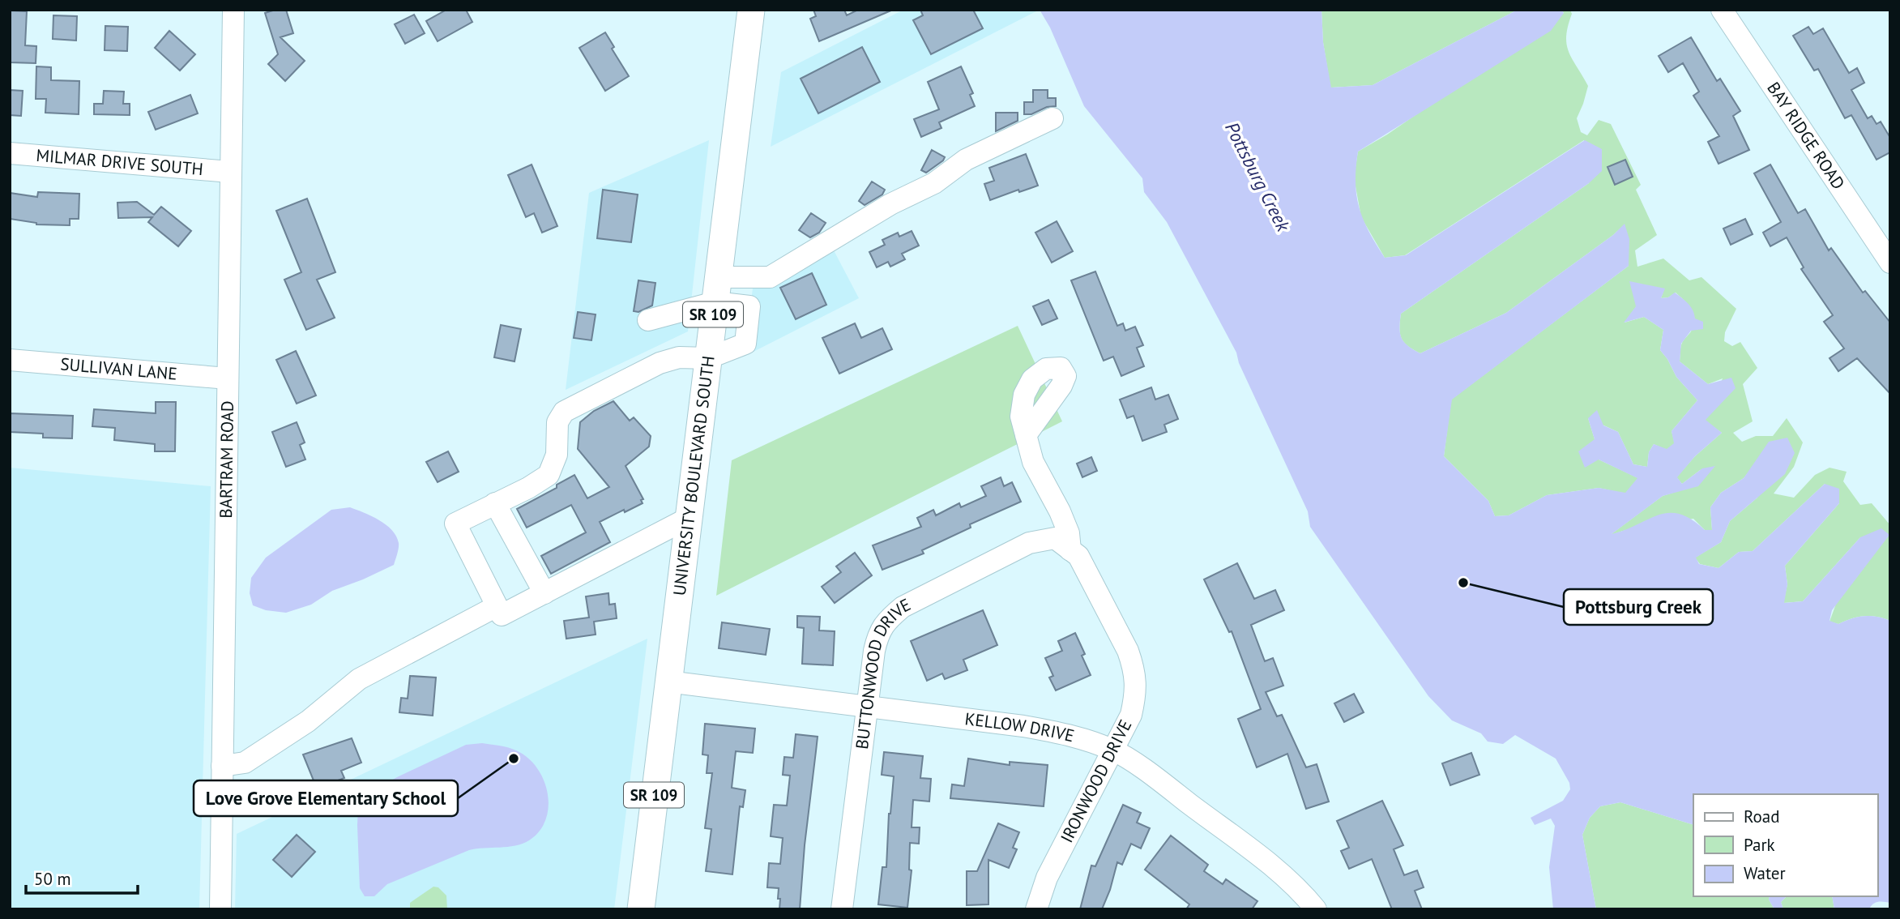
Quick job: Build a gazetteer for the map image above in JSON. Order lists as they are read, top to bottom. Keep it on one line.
{"streets":{"main road":["SR 109","UNIVERSITY BOULEVARD SOUTH"],"street":["BAY RIDGE ROAD","MILMAR DRIVE SOUTH","SULLIVAN LANE","BARTRAM ROAD","BUTTONWOOD DRIVE","KELLOW DRIVE","IRONWOOD DRIVE"]},"crossings":[["MILMAR DRIVE SOUTH","BARTRAM ROAD"],["SULLIVAN LANE","BARTRAM ROAD"],["UNIVERSITY BOULEVARD SOUTH","KELLOW DRIVE"],["BUTTONWOOD DRIVE","KELLOW DRIVE"],["BUTTONWOOD DRIVE","IRONWOOD DRIVE"],["KELLOW DRIVE","IRONWOOD DRIVE"]],"water":["Pottsburg Creek"],"places":["Pottsburg Creek","Love Grove Elementary School"],"legend":["Road","Park","Water"],"scale_bar":"50 m"}
